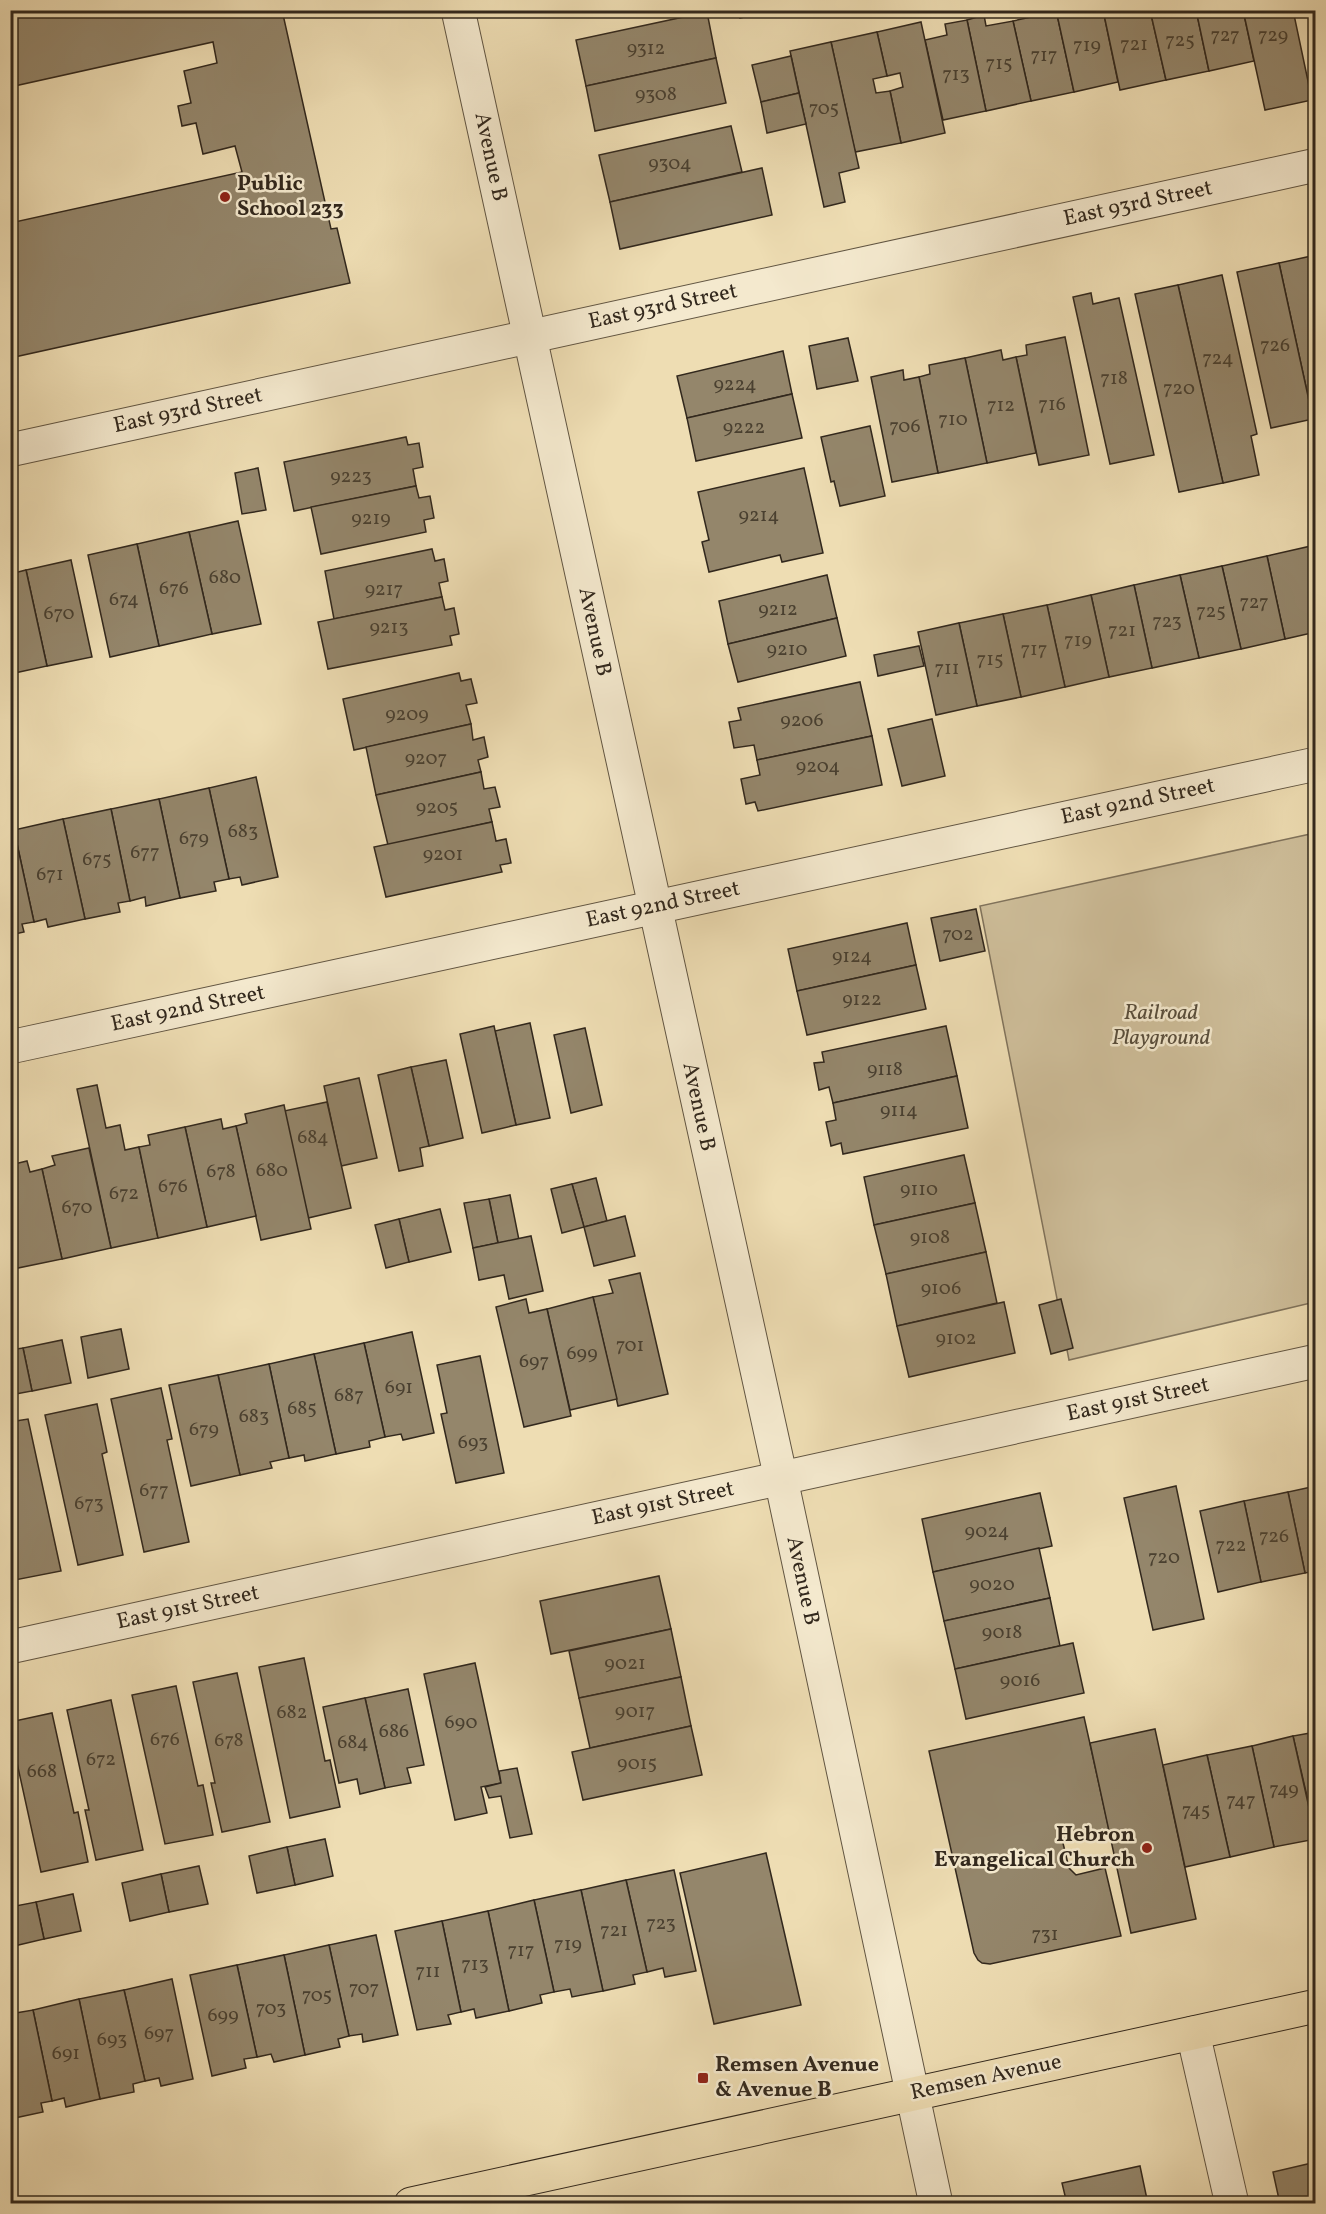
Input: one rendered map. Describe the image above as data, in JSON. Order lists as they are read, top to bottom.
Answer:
{
  "streets": {
    "main road": ["Remsen Avenue"],
    "street": [
      "Avenue B",
      "East 93rd Street",
      "East 92nd Street",
      "East 91st Street"
    ]
  },
  "crossings": [
    ["Avenue B", "East 93rd Street"],
    ["Avenue B", "East 92nd Street"],
    ["Avenue B", "East 91st Street"],
    ["Avenue B", "Remsen Avenue"]
  ],
  "parks": ["Railroad Playground"],
  "places": {
    "other": ["Public School 233", "Hebron Evangelical Church"],
    "transit": ["Remsen Avenue & Avenue B"]
  },
  "house_numbers": [
    "727",
    "729",
    "725",
    "721",
    "719",
    "9312",
    "717",
    "715",
    "713",
    "9308",
    "705",
    "9304",
    "726",
    "724",
    "718",
    "9224",
    "720",
    "716",
    "712",
    "710",
    "706",
    "9222",
    "9223",
    "9214",
    "9219",
    "680",
    "676",
    "9217",
    "674",
    "727",
    "9212",
    "725",
    "670",
    "723",
    "9213",
    "721",
    "719",
    "9210",
    "717",
    "715",
    "711",
    "9209",
    "9206",
    "9207",
    "9204",
    "9205",
    "683",
    "679",
    "677",
    "9201",
    "675",
    "671",
    "702",
    "9124",
    "9122",
    "9118",
    "9114",
    "684",
    "680",
    "678",
    "676",
    "9110",
    "672",
    "670",
    "9108",
    "9106",
    "9102",
    "701",
    "699",
    "697",
    "691",
    "687",
    "685",
    "683",
    "679",
    "693",
    "677",
    "673",
    "9024",
    "726",
    "722",
    "720",
    "9020",
    "9018",
    "9021",
    "9016",
    "9017",
    "682",
    "690",
    "686",
    "676",
    "678",
    "684",
    "672",
    "9015",
    "668",
    "749",
    "747",
    "745",
    "723",
    "721",
    "731",
    "719",
    "717",
    "713",
    "711",
    "707",
    "705",
    "703",
    "699",
    "697",
    "693",
    "691"
  ]
}
